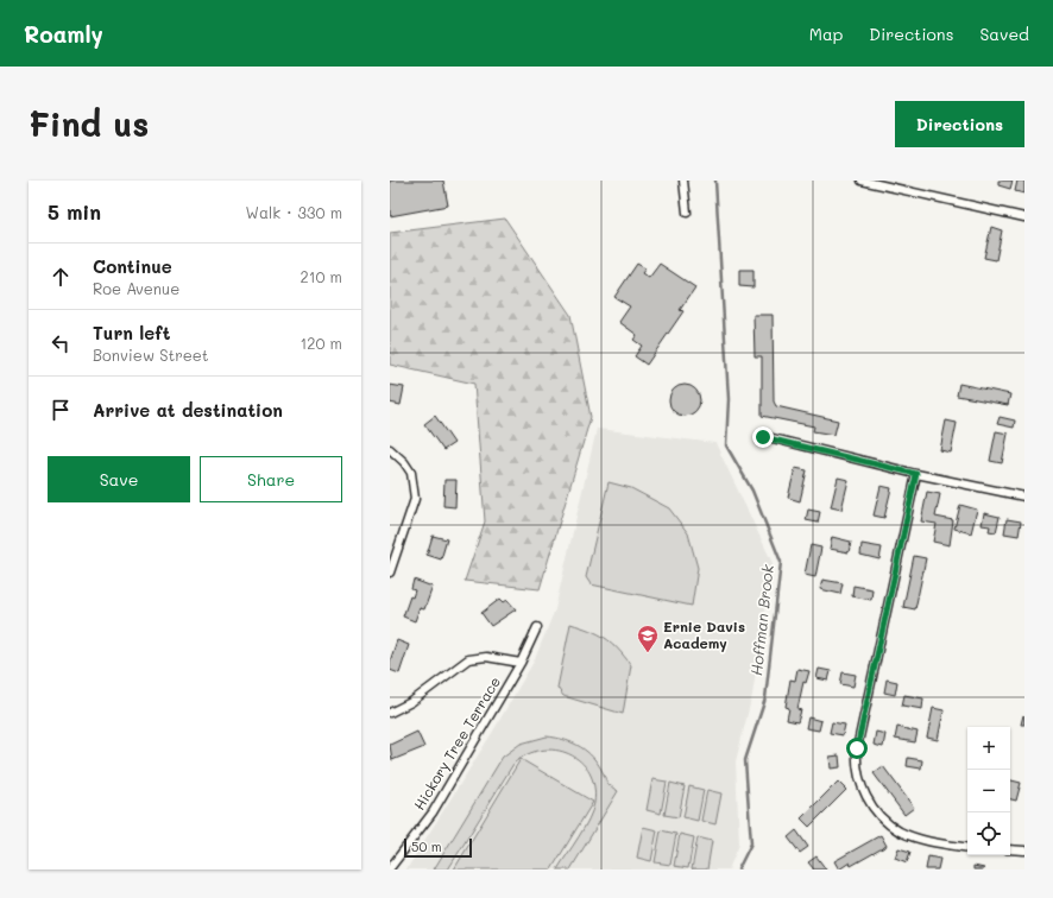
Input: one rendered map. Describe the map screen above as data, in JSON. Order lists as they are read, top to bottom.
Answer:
{
  "streets": {
    "street": ["Hickory Tree Terrace"]
  },
  "water": ["Hoffman Brook"],
  "places": {
    "school or university": ["Ernie Davis Academy"]
  },
  "scale_bar": "50 m",
  "page": {
    "header": "Roamly",
    "nav": ["Map", "Directions", "Saved"],
    "buttons": [
      "Directions",
      ["Save", "Share"]
    ],
    "title": "Find us",
    "heading": ["5 min", "Walk · 330 m"],
    "list": [
      ["Continue", "Roe Avenue", "210 m"],
      ["Turn left", "Bonview Street", "120 m"],
      "Arrive at destination"
    ],
    "map_buttons": ["+", "−"],
    "scale": "50 m"
  }
}
